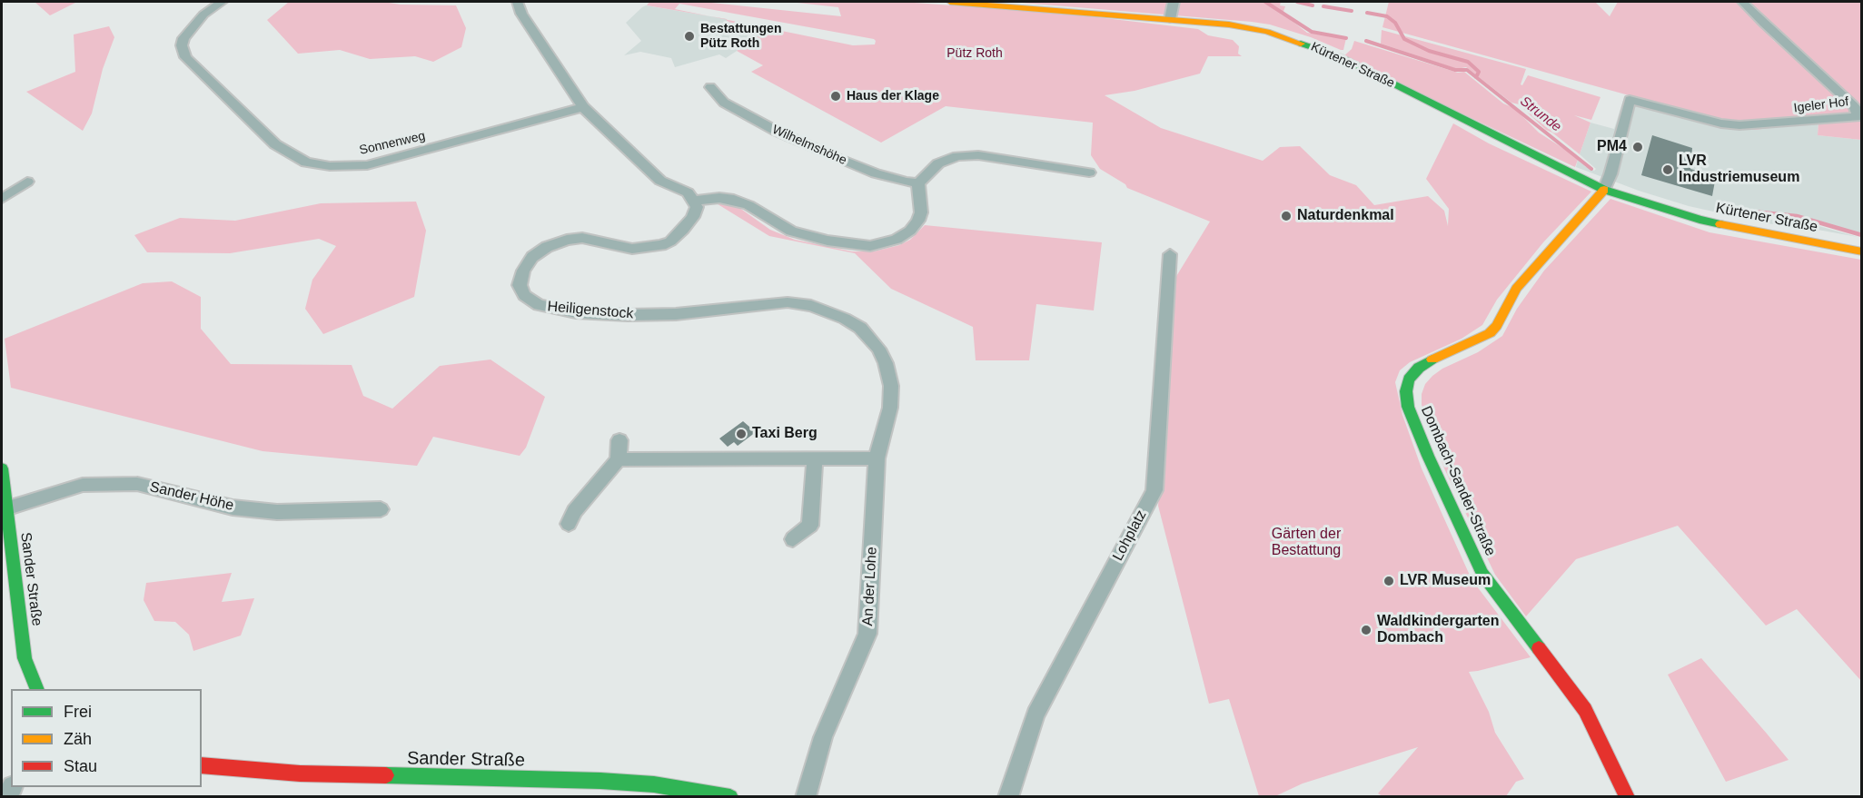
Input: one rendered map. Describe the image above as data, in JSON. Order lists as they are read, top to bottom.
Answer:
{
  "streets": {
    "main road": ["Kürtener Straße", "Dombach-Sander-Straße", "Sander Straße"],
    "street": [
      "Igeler Hof",
      "Sonnenweg",
      "Wilhelmshöhe",
      "Heiligenstock",
      "Sander Höhe",
      "Lohplatz",
      "An der Lohe"
    ]
  },
  "crossings": [
    ["Kürtener Straße", "Igeler Hof"],
    ["Kürtener Straße", "Dombach-Sander-Straße"],
    ["Igeler Hof", "Dombach-Sander-Straße"],
    ["Heiligenstock", "An der Lohe"],
    ["Sander Höhe", "Sander Straße"]
  ],
  "water": ["Strunde"],
  "parks": ["Pütz Roth", "Gärten der Bestattung"],
  "places": [
    "Bestattungen Pütz Roth",
    "Haus der Klage",
    "PM4",
    "LVR Industriemuseum",
    "Naturdenkmal",
    "Taxi Berg",
    "LVR Museum",
    "Waldkindergarten Dombach"
  ],
  "legend": ["Frei", "Zäh", "Stau"]
}
